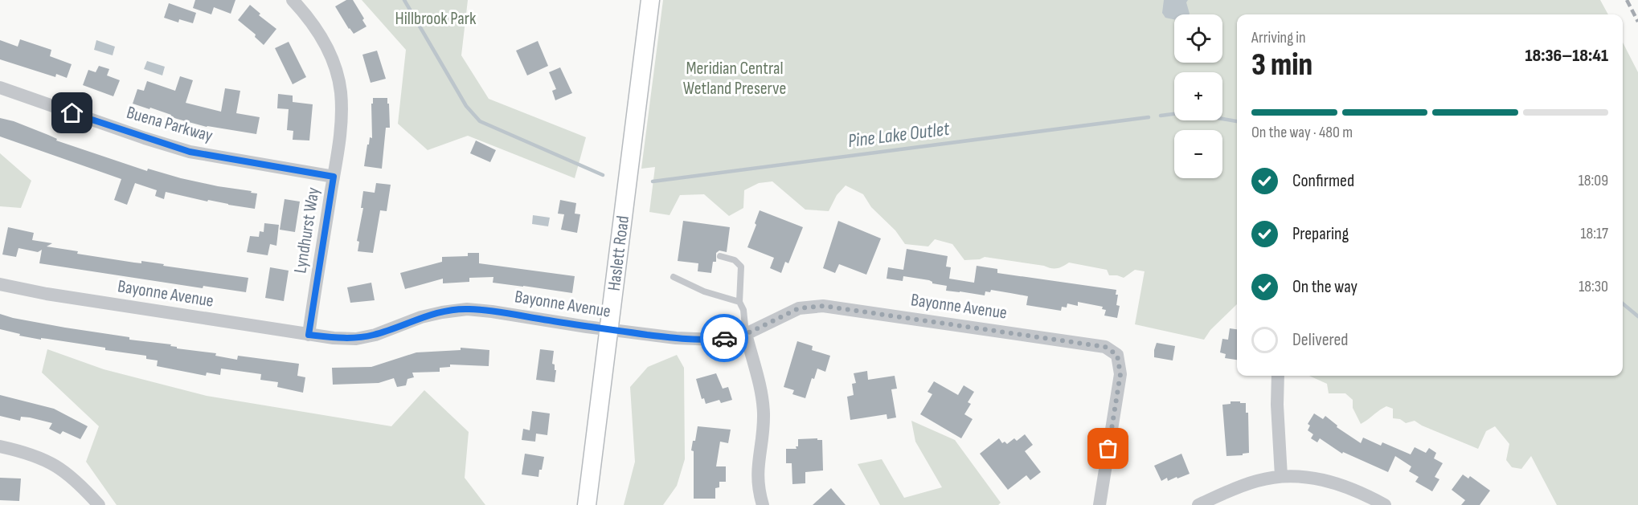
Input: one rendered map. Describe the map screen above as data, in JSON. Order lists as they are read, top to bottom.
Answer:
{
  "streets": {
    "main road": ["Haslett Road"],
    "street": ["Buena Parkway", "Lyndhurst Way", "Bayonne Avenue"]
  },
  "crossings": [
    ["Buena Parkway", "Lyndhurst Way"],
    ["Lyndhurst Way", "Bayonne Avenue"],
    ["Haslett Road", "Bayonne Avenue"]
  ],
  "water": ["Pine Lake Outlet"],
  "parks": ["Hillbrook Park", "Meridian Central Wetland Preserve"],
  "page": {
    "map_buttons": ["+", "−"],
    "heading": ["3 min", "Arriving in", "18:36–18:41"],
    "bar": "On the way · 480 m",
    "list": [
      ["Confirmed", "18:09"],
      ["Preparing", "18:17"],
      ["On the way", "18:30"],
      "Delivered"
    ]
  }
}
